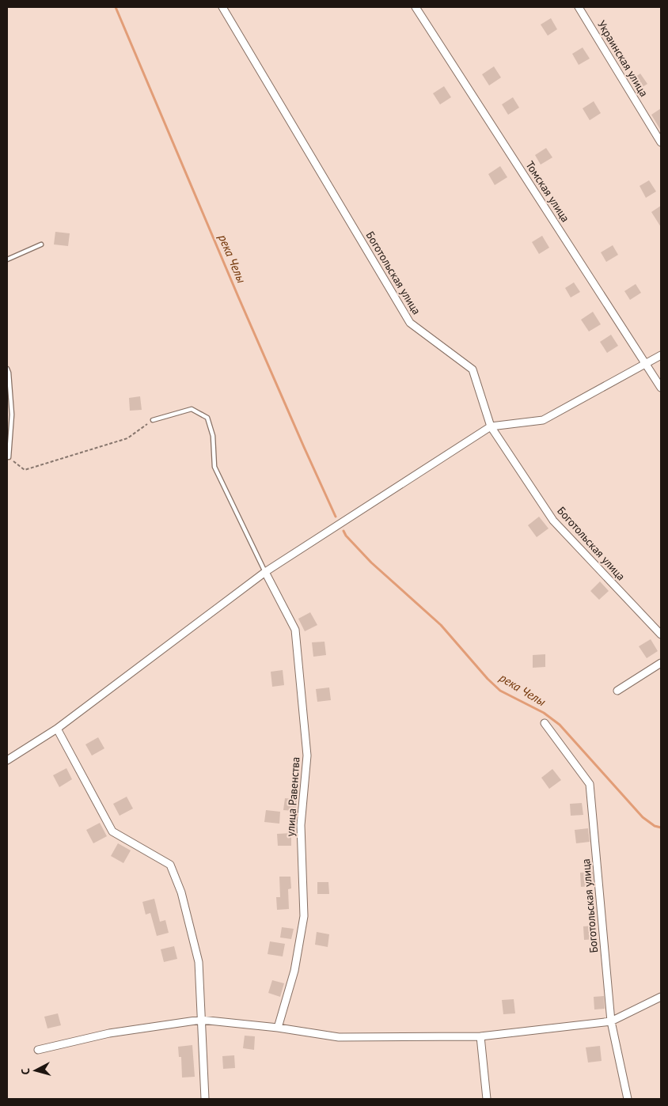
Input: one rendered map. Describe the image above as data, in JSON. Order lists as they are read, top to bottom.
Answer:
{
  "streets": {
    "street": [
      "Украинская улица",
      "Томская улица",
      "Боготольская улица",
      "улица Равенства"
    ]
  },
  "water": ["река Челы"],
  "north": "left"
}
